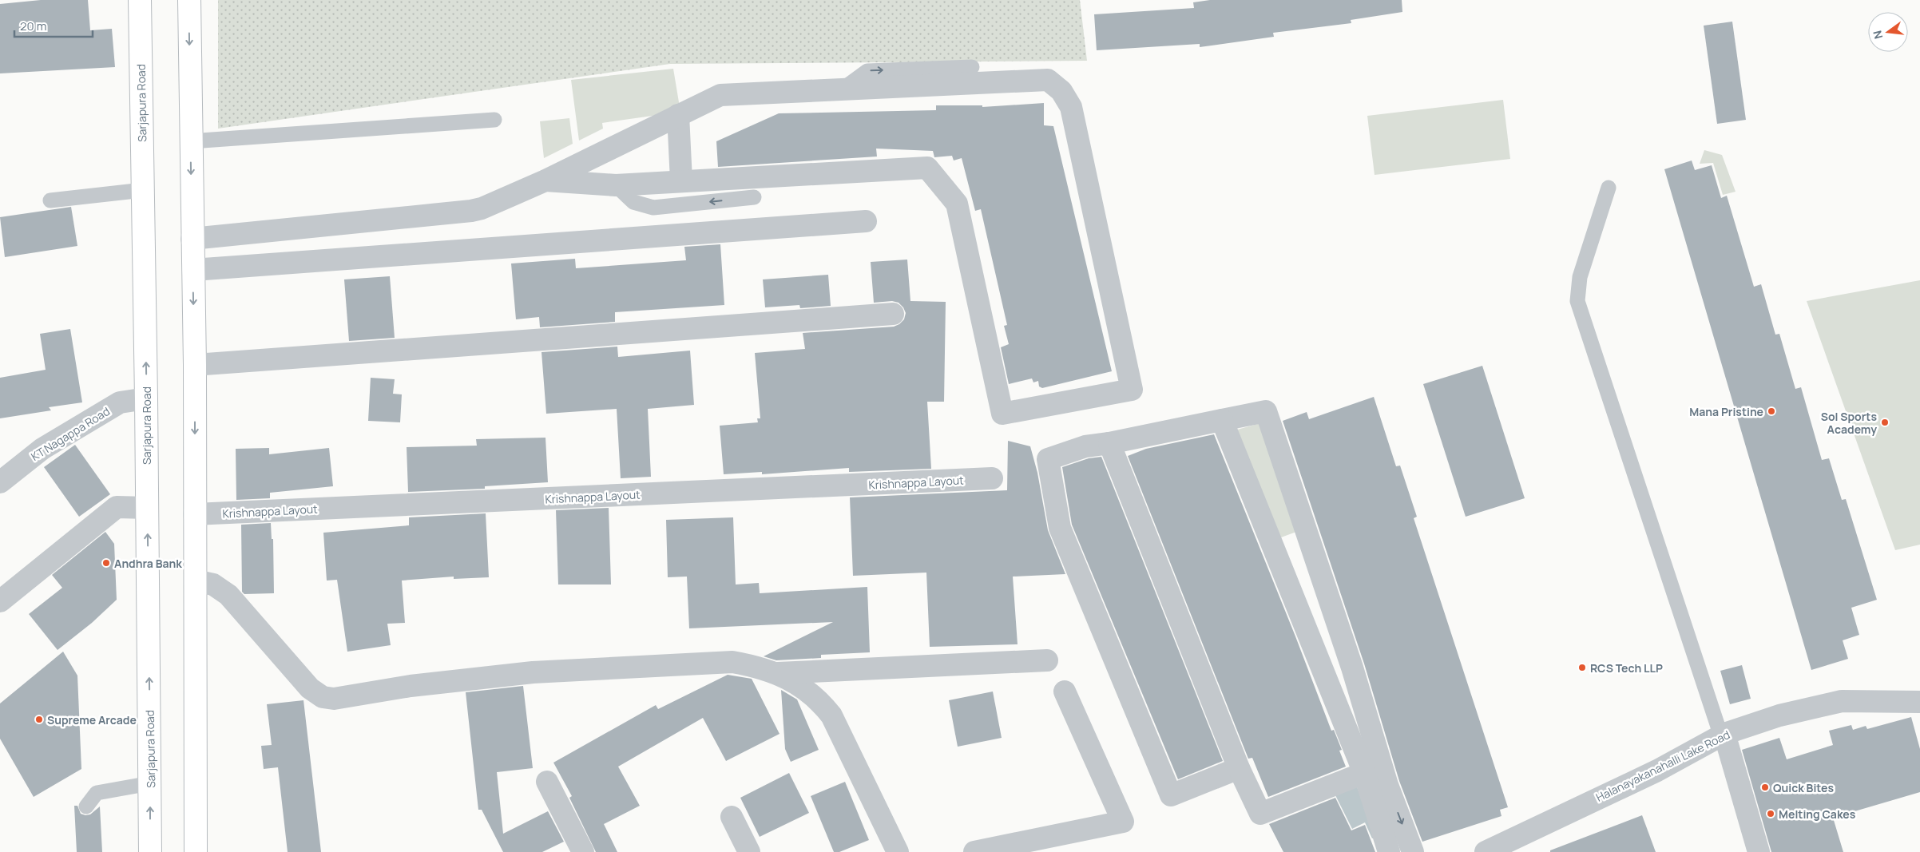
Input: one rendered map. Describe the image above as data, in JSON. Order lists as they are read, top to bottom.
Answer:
{
  "streets": {
    "main road": ["Sarjapura Road"],
    "street": ["KT Nagappa Road", "Krishnappa Layout", "Halanayakanahalli Lake Road"]
  },
  "crossings": [
    ["Sarjapura Road", "KT Nagappa Road"]
  ],
  "places": [
    "Mana Pristine",
    "Sol Sports Academy",
    "Andhra Bank",
    "RCS Tech LLP",
    "Supreme Arcade",
    "Quick Bites",
    "Melting Cakes"
  ],
  "scale_bar": "20 m",
  "north": "left"
}
